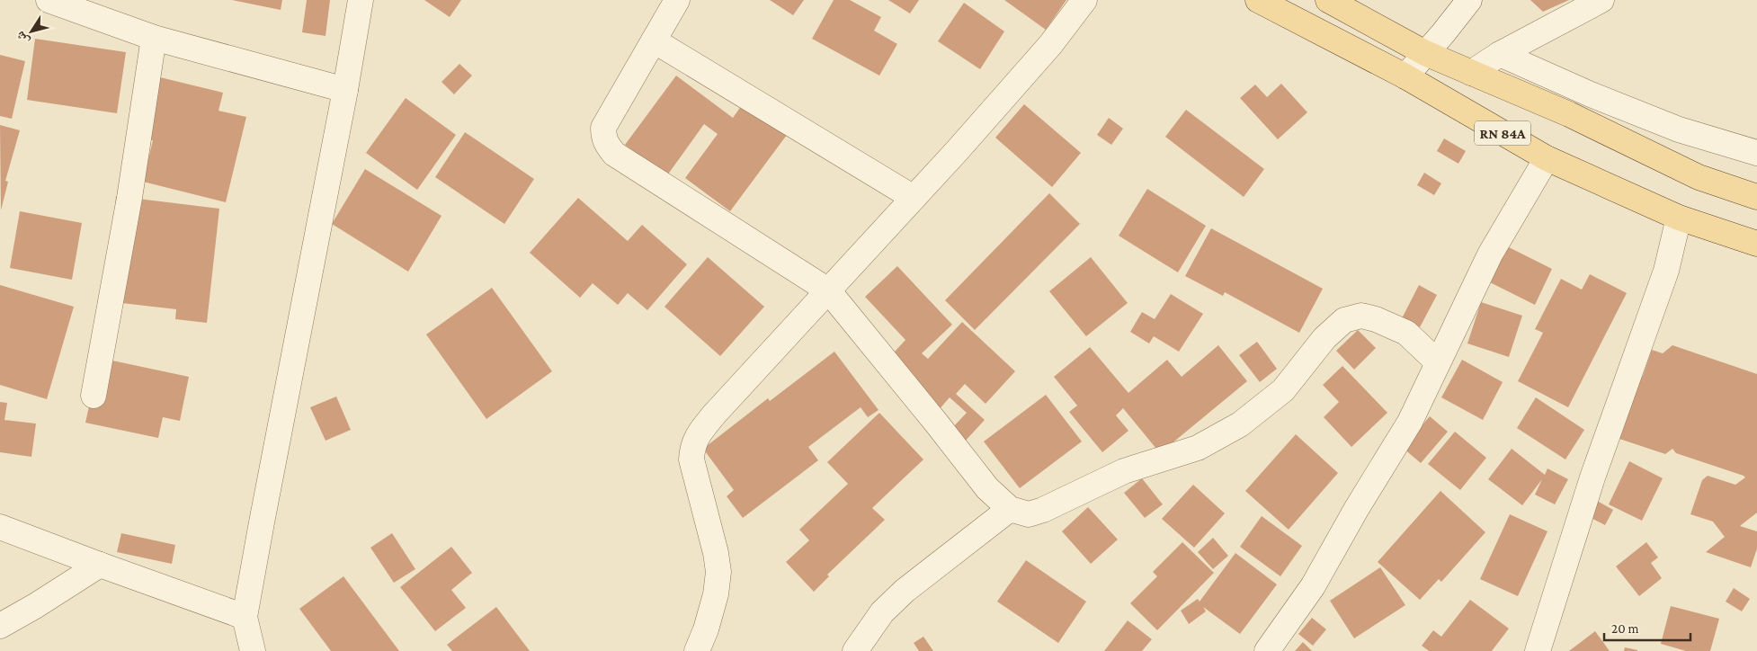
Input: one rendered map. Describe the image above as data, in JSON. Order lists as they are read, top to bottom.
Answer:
{
  "streets": {
    "main road": ["RN 84A"]
  },
  "scale_bar": "20 m",
  "north": "bottom left"
}
